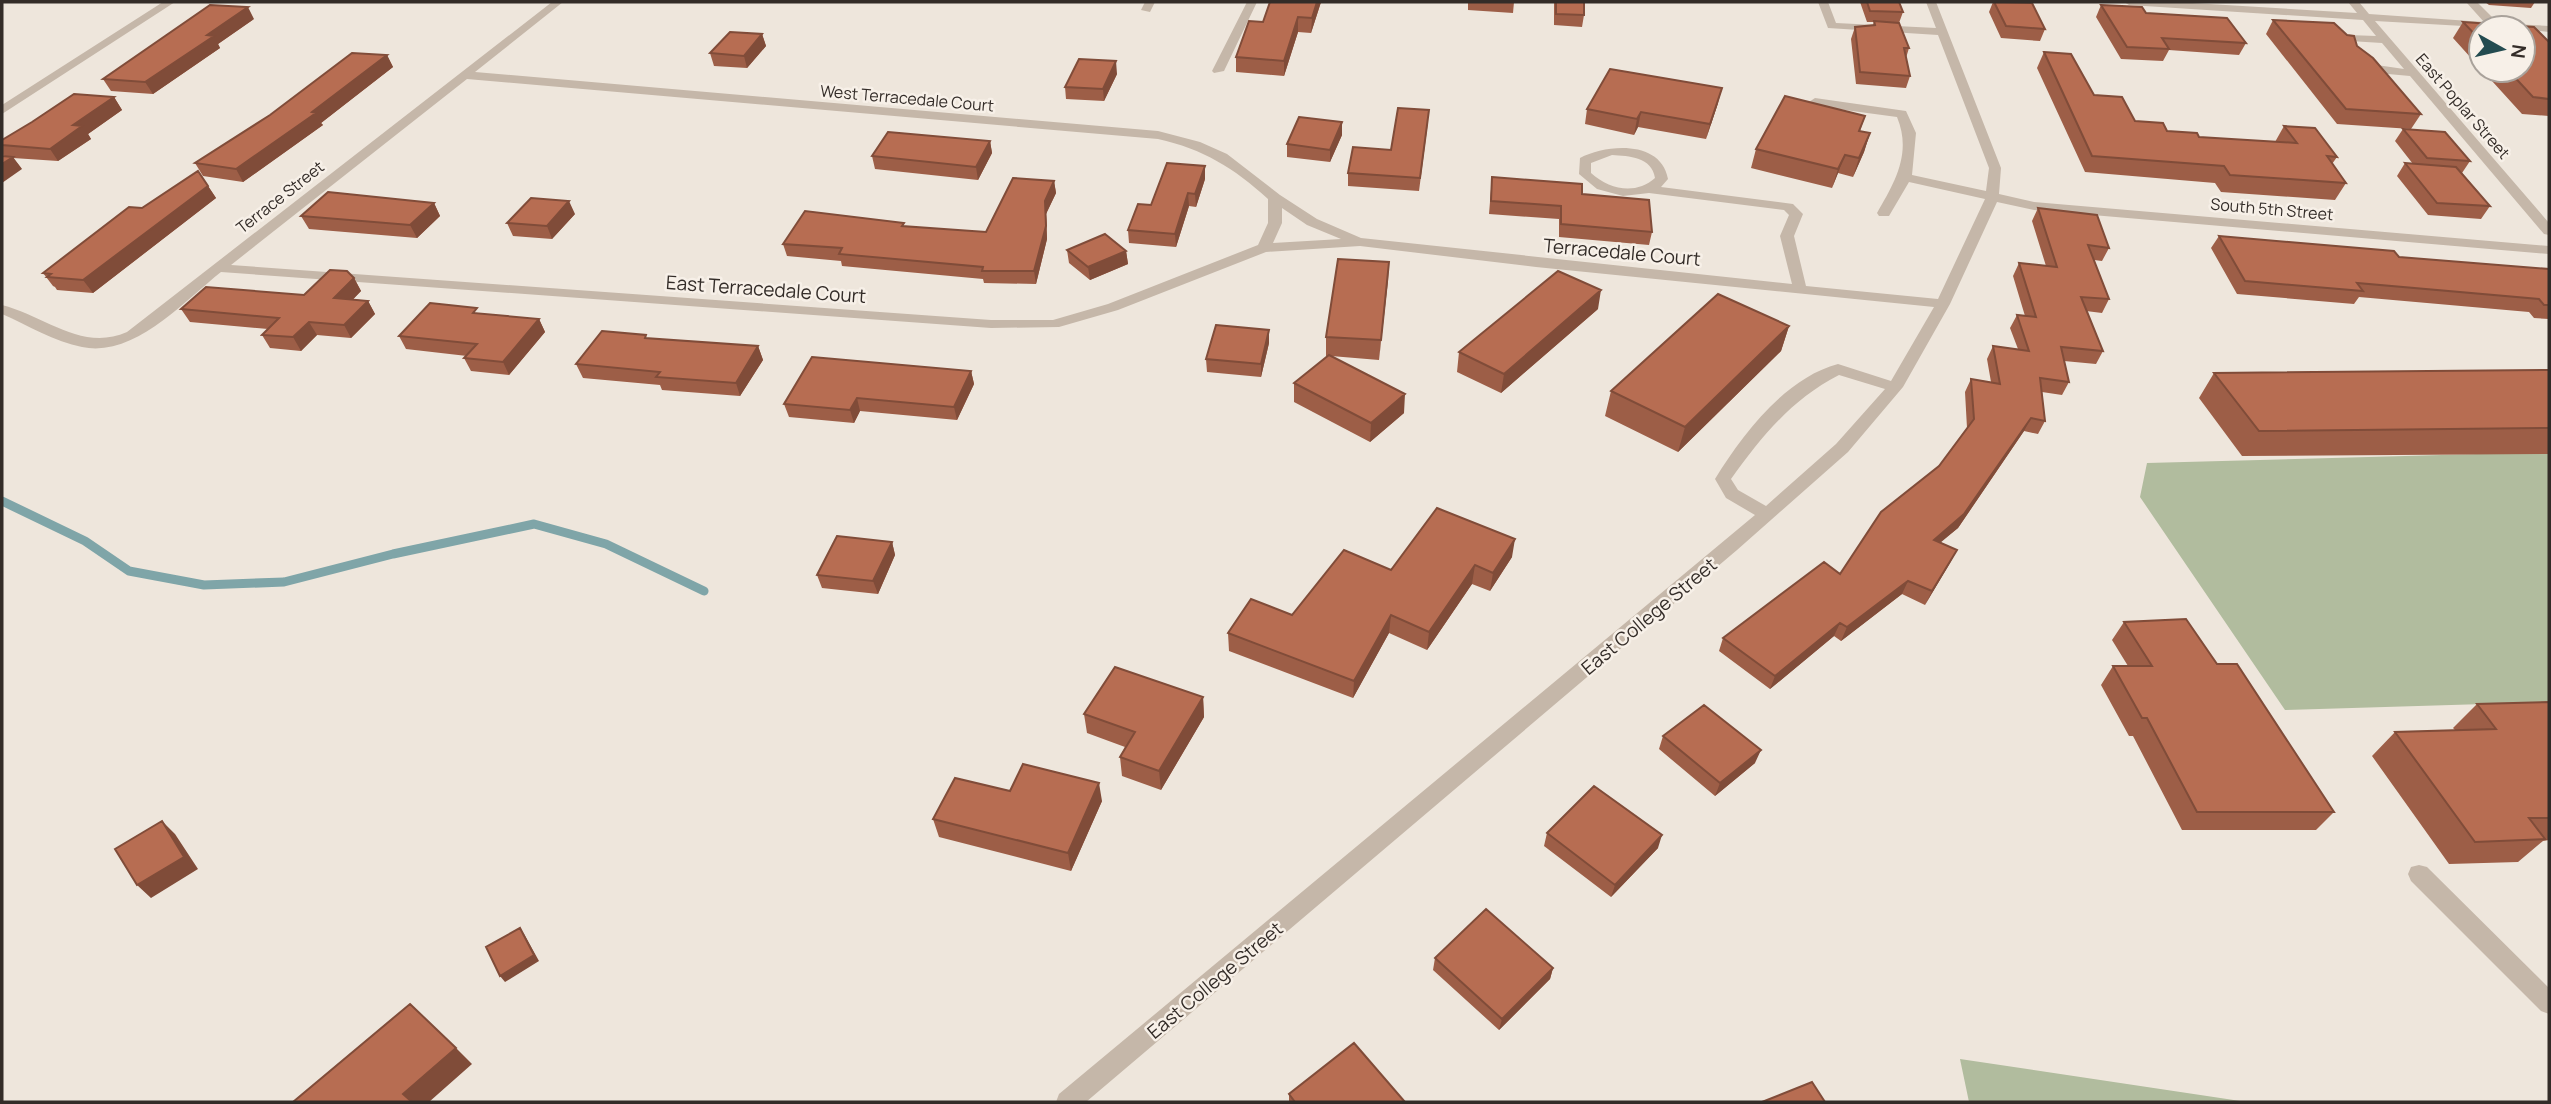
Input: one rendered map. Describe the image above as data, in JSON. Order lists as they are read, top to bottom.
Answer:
{
  "streets": {
    "street": [
      "West Terracedale Court",
      "East Poplar Street",
      "Terrace Street",
      "South 5th Street",
      "Terracedale Court",
      "East Terracedale Court",
      "East College Street"
    ]
  },
  "crossings": [
    ["West Terracedale Court", "Terrace Street"],
    ["West Terracedale Court", "Terracedale Court"],
    ["Terrace Street", "East Terracedale Court"],
    ["South 5th Street", "East College Street"],
    ["Terracedale Court", "East Terracedale Court"],
    ["Terracedale Court", "East College Street"]
  ],
  "north": "right"
}
